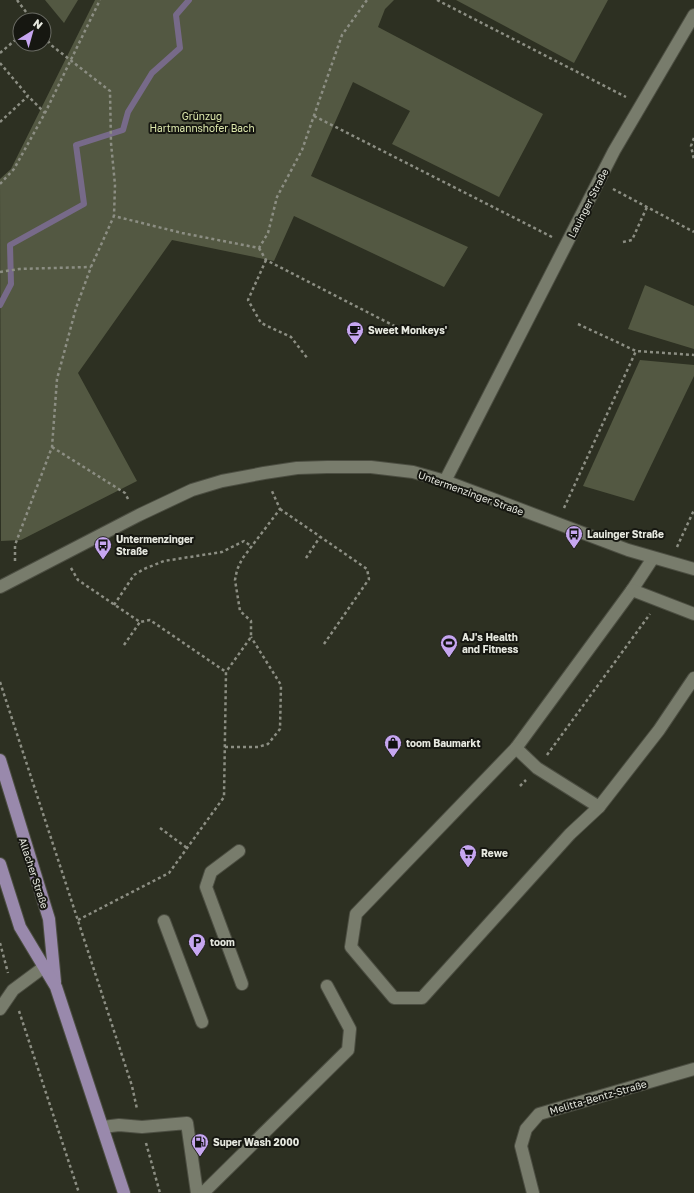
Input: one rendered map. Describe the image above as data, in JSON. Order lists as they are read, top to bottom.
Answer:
{
  "streets": {
    "main road": ["Allacher Straße"],
    "street": ["Lauinger Straße", "Untermenzinger Straße", "Melitta-Bentz-Straße"]
  },
  "crossings": [
    ["Lauinger Straße", "Untermenzinger Straße"]
  ],
  "parks": ["Grünzug Hartmannshofer Bach"],
  "places": {
    "cafe": ["Sweet Monkeys'"],
    "bus stop": ["Lauinger Straße", "Untermenzinger Straße"],
    "sports": ["AJ's Health and Fitness"],
    "shop": ["toom Baumarkt"],
    "supermarket": ["Rewe"],
    "parking": ["toom"],
    "fuel station": ["Super Wash 2000"]
  },
  "north": "top right"
}
